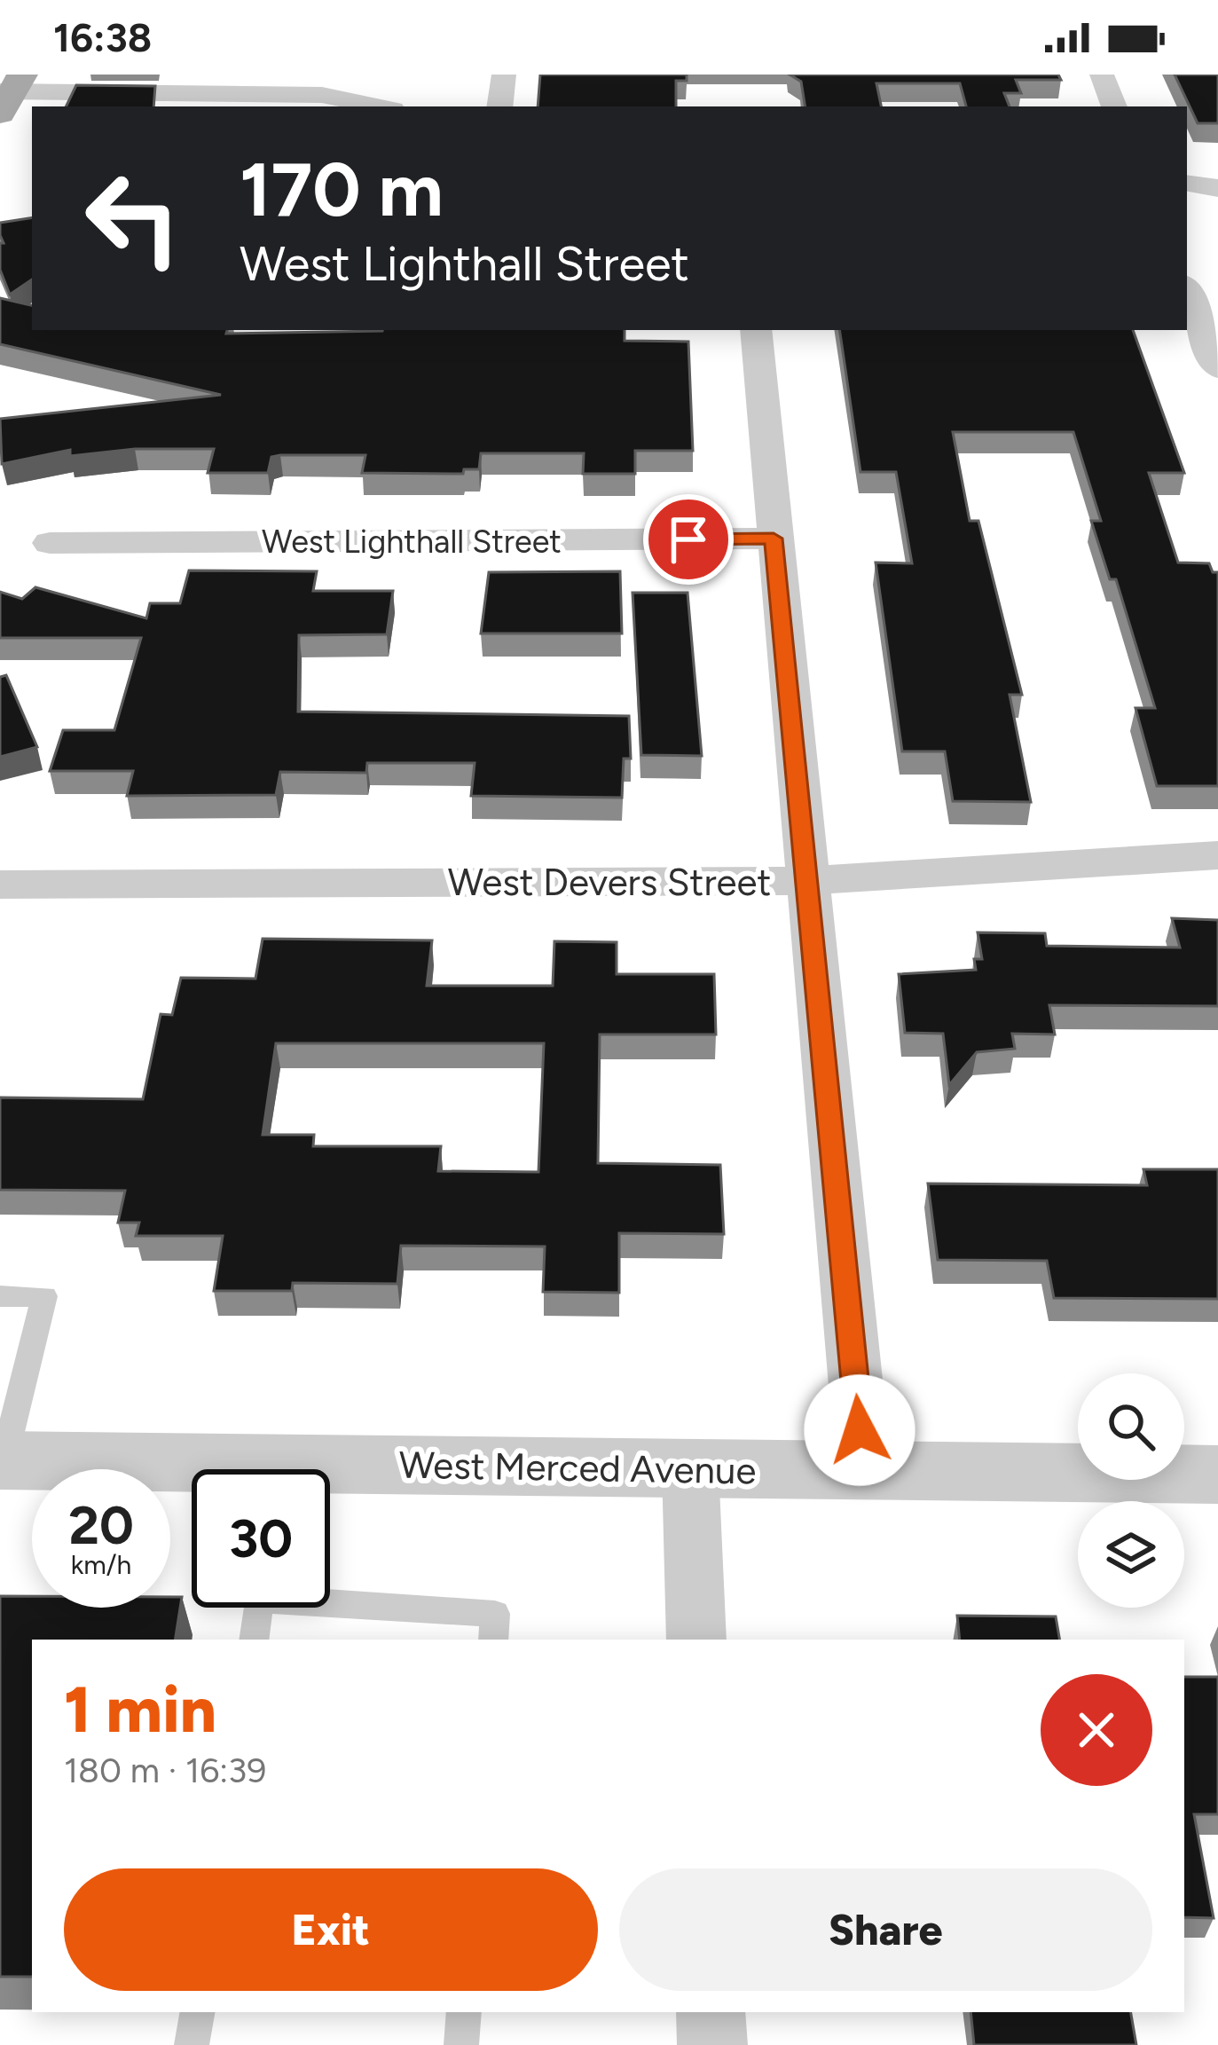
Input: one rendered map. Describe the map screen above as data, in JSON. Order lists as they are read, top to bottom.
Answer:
{
  "streets": {
    "street": ["West Lighthall Street", "West Devers Street", "West Merced Avenue"]
  },
  "page": {
    "status": "16:38",
    "turn": ["170 m", "West Lighthall Street"],
    "speed": "20 km/h",
    "limit": "30",
    "heading": ["1 min", "180 m · 16:39"],
    "buttons": ["Exit", "Share"]
  }
}
